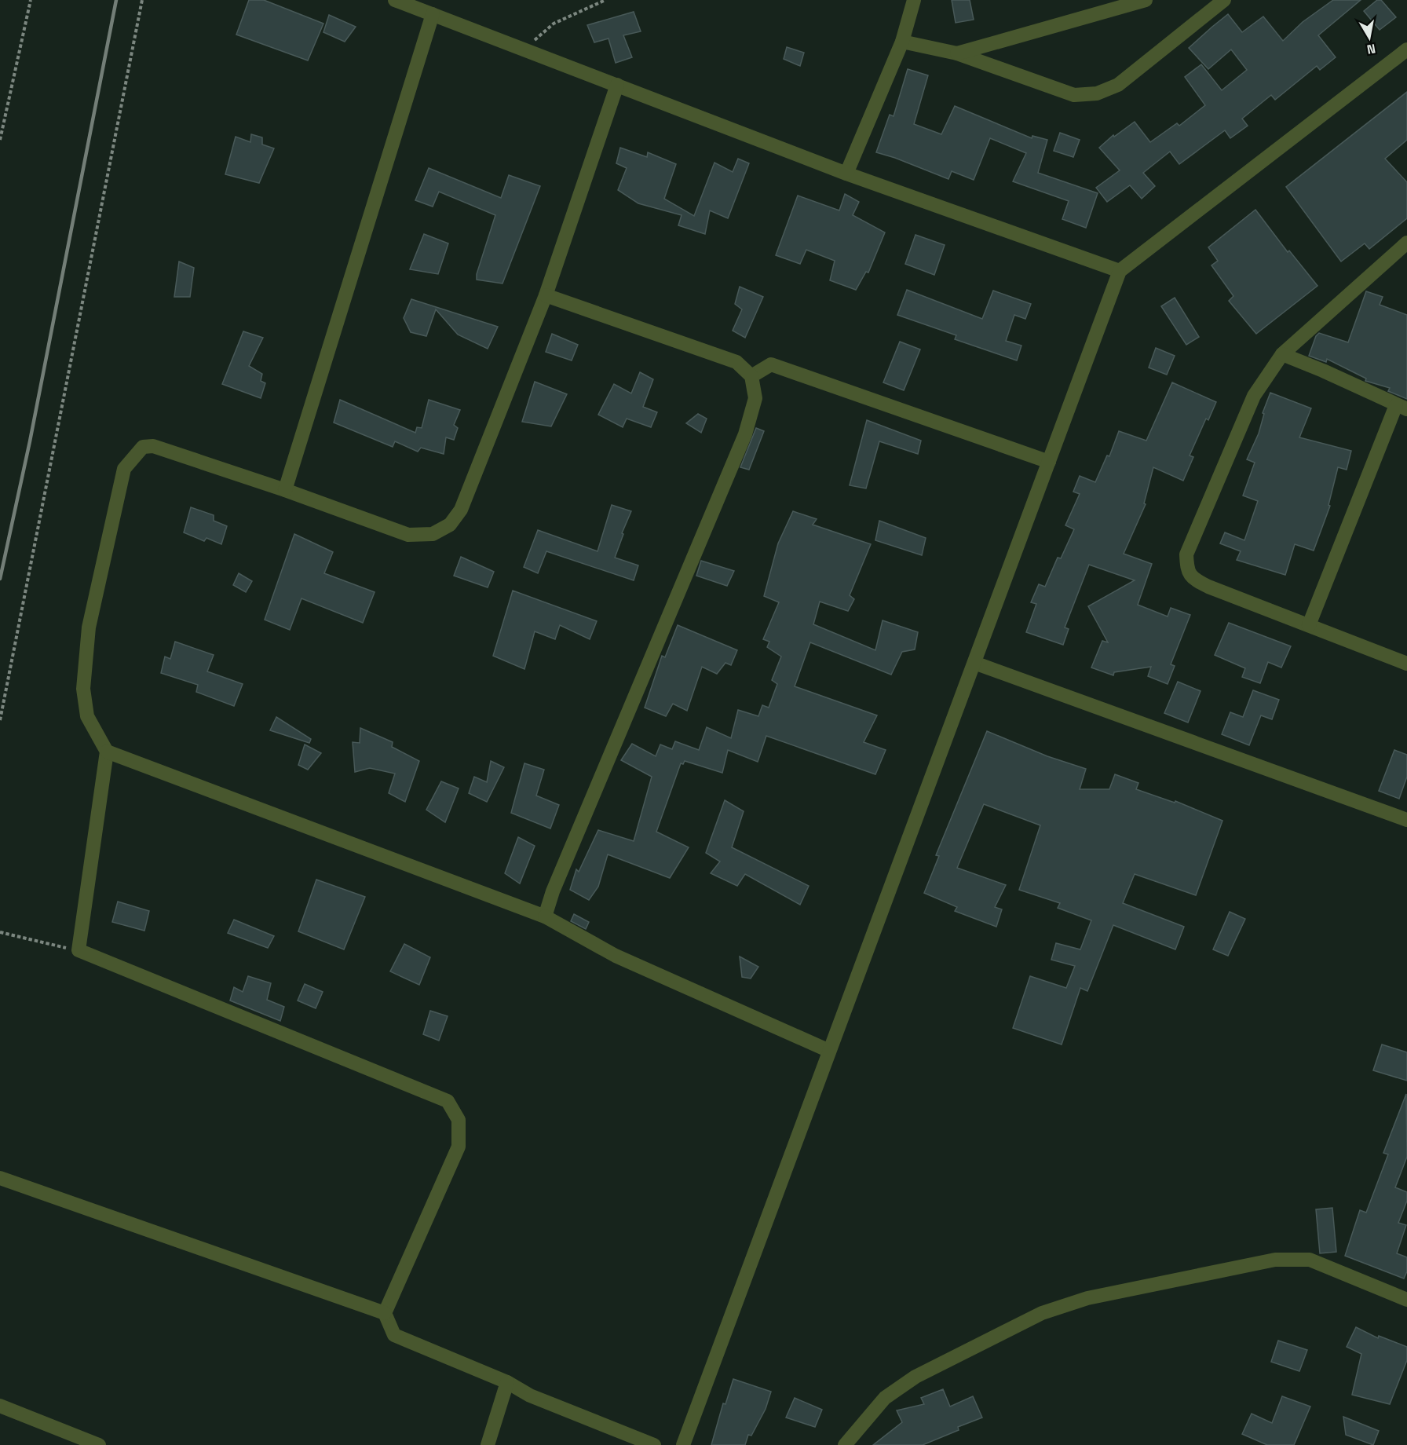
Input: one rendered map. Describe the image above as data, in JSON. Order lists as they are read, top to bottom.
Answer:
{
  "north": "bottom"
}
